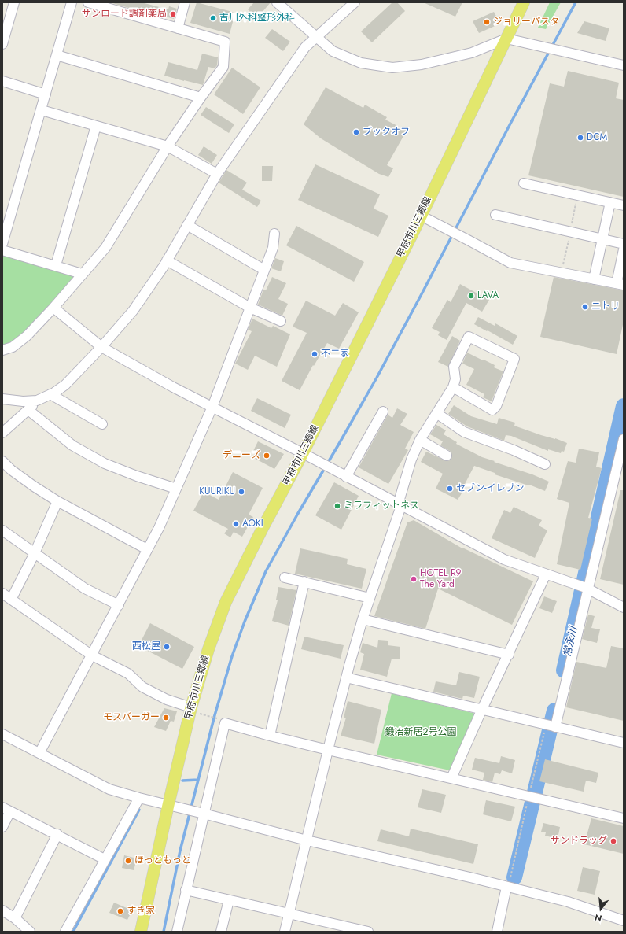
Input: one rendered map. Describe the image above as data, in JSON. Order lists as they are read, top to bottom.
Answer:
{
  "streets": {
    "main road": ["甲府市川三郷線"]
  },
  "water": ["常永川"],
  "parks": ["鍛冶新居２号公園"],
  "places": [
    "サンロード調剤薬局",
    "吉川外科整形外科",
    "ジョリーパスタ",
    "ブックオフ",
    "DCM",
    "LAVA",
    "ニトリ",
    "不二家",
    "デニーズ",
    "セブン-イレブン",
    "KUURIKU",
    "ミラフィットネス",
    "AOKI",
    "HOTEL R9 The Yard",
    "西松屋",
    "モスバーガー",
    "サンドラッグ",
    "ほっともっと",
    "すき家"
  ],
  "north": "bottom"
}
